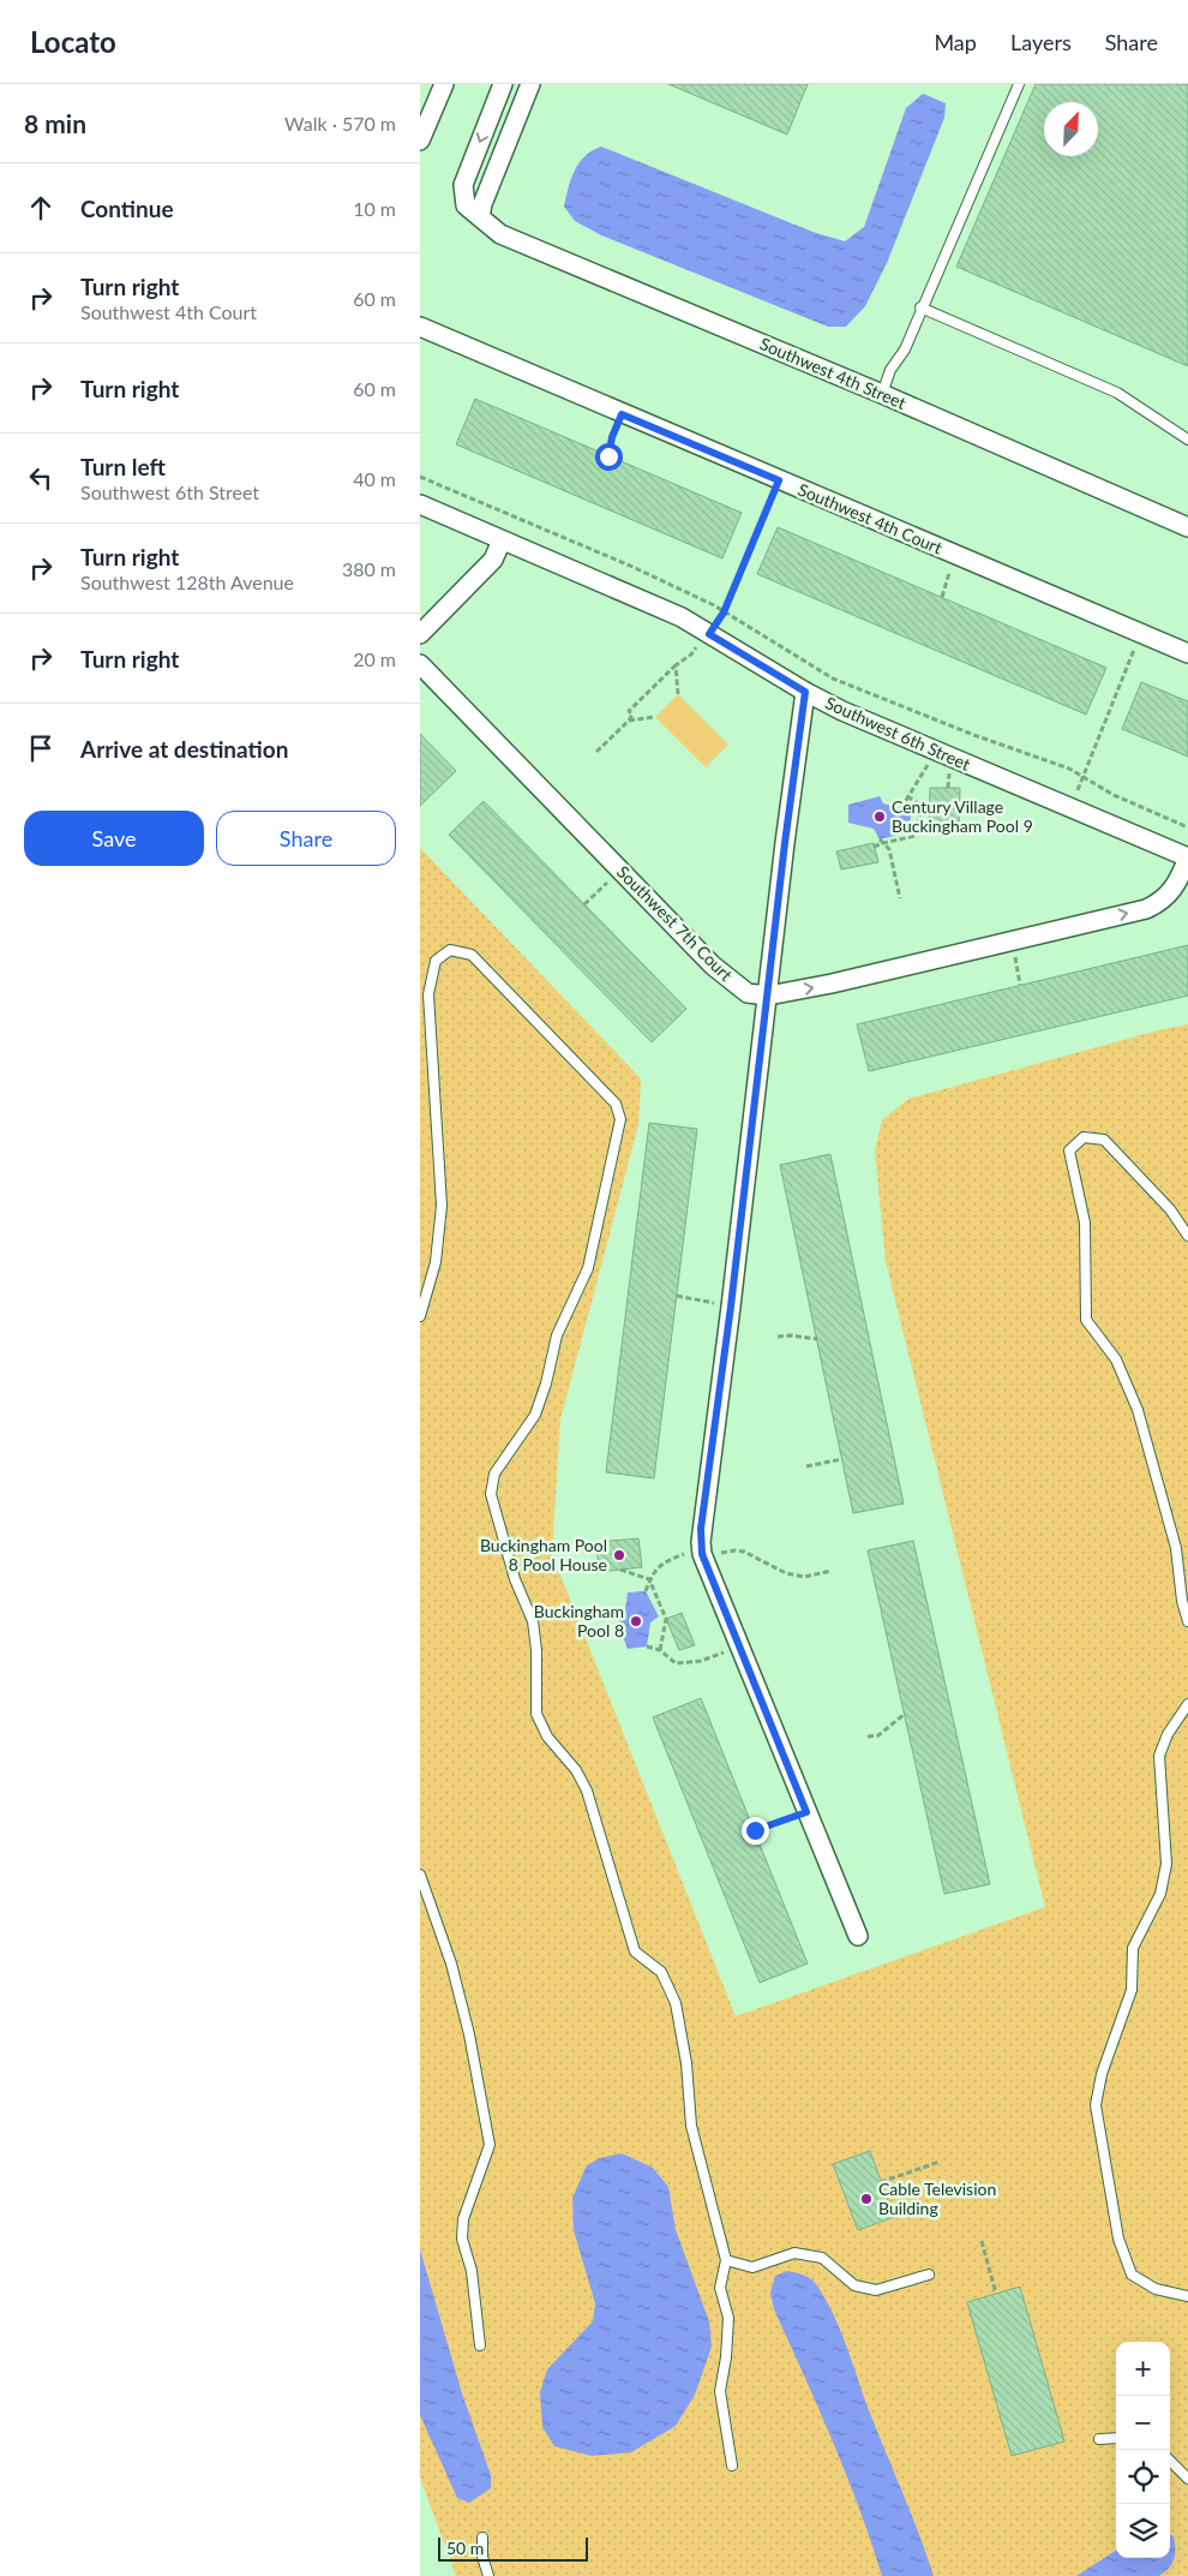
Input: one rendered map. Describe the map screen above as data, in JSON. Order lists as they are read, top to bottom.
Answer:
{
  "streets": {
    "street": [
      "Southwest 4th Street",
      "Southwest 4th Court",
      "Southwest 6th Street",
      "Southwest 7th Court"
    ]
  },
  "crossings": [
    ["Southwest 6th Street", "Southwest 7th Court"]
  ],
  "one_way": ["Southwest 7th Court"],
  "places": [
    "Century Village Buckingham Pool 9",
    "Buckingham Pool 8 Pool House",
    "Buckingham Pool 8",
    "Cable Television Building"
  ],
  "scale_bar": "50 m",
  "north": "top right",
  "page": {
    "header": "Locato",
    "nav": ["Map", "Layers", "Share"],
    "heading": ["8 min", "Walk · 570 m"],
    "list": [
      ["Continue", "10 m"],
      ["Turn right", "Southwest 4th Court", "60 m"],
      ["Turn right", "60 m"],
      ["Turn left", "Southwest 6th Street", "40 m"],
      ["Turn right", "Southwest 128th Avenue", "380 m"],
      ["Turn right", "20 m"],
      "Arrive at destination"
    ],
    "buttons": ["Save", "Share"],
    "map_buttons": ["+", "−"],
    "scale": "50 m"
  }
}
